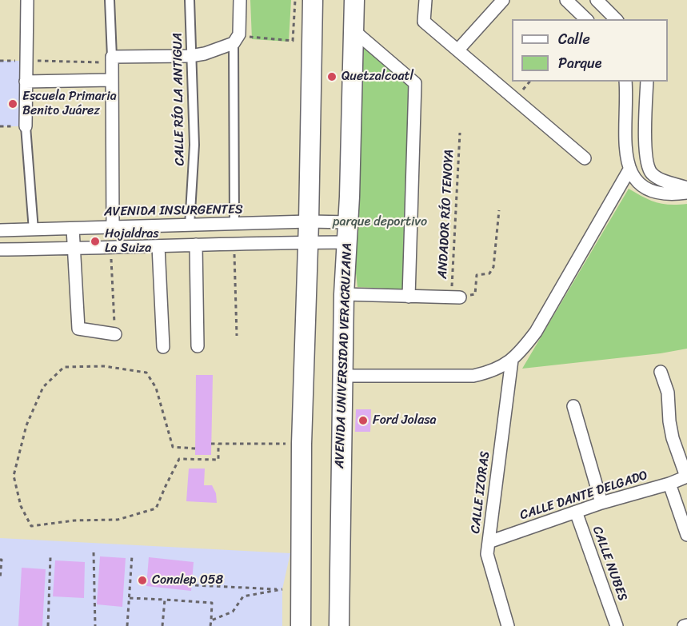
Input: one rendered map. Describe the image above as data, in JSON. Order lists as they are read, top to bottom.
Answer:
{
  "streets": {
    "main road": ["AVENIDA UNIVERSIDAD VERACRUZANA"],
    "street": [
      "CALLE RÍO LA ANTIGUA",
      "AVENIDA INSURGENTES",
      "CALLE IZORAS",
      "CALLE DANTE DELGADO",
      "CALLE NUBES"
    ],
    "path": ["ANDADOR RÍO TENOYA"]
  },
  "crossings": [
    ["CALLE RÍO LA ANTIGUA", "AVENIDA INSURGENTES"],
    ["AVENIDA INSURGENTES", "AVENIDA UNIVERSIDAD VERACRUZANA"],
    ["CALLE IZORAS", "CALLE DANTE DELGADO"],
    ["CALLE DANTE DELGADO", "CALLE NUBES"]
  ],
  "parks": ["parque deportivo"],
  "places": [
    "Quetzalcoatl",
    "Escuela Primaria Benito Juárez",
    "Hojaldras La Suiza",
    "Ford Jolasa",
    "Conalep 058"
  ],
  "legend": ["Calle", "Parque"]
}
